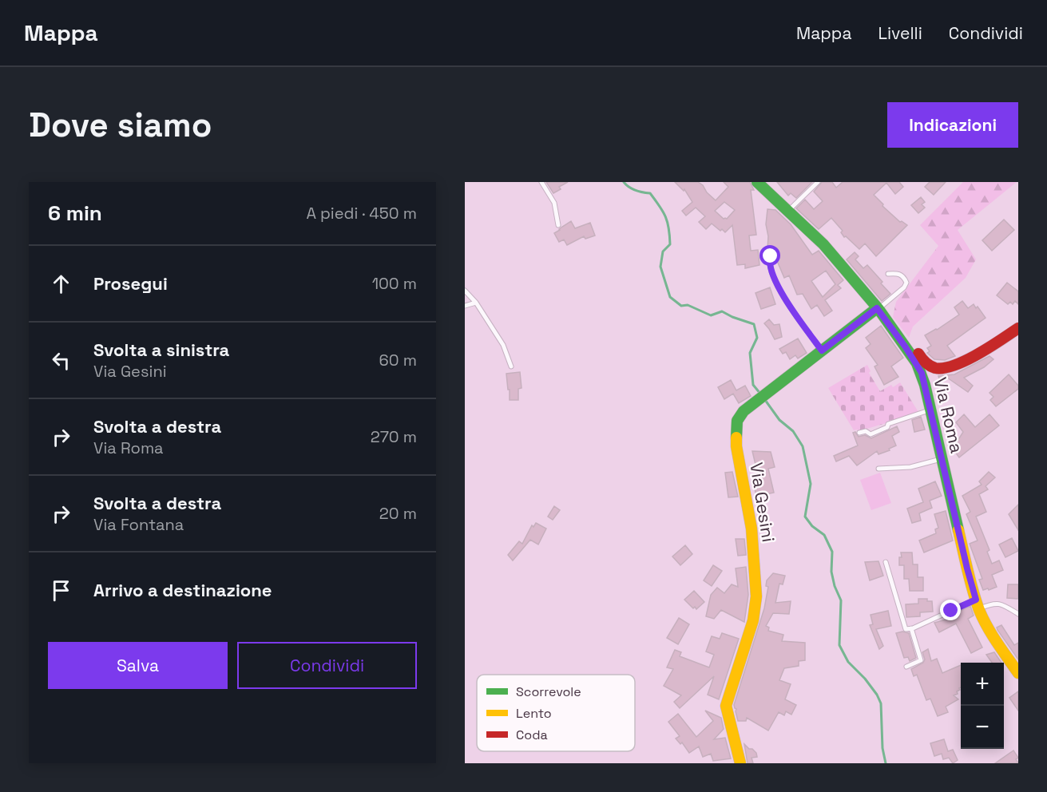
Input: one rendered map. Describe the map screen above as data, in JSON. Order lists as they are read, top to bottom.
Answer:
{
  "streets": {
    "street": ["Via Roma", "Via Gesini"]
  },
  "crossings": [
    ["Via Roma", "Via Gesini"]
  ],
  "legend": ["Scorrevole", "Lento", "Coda"],
  "page": {
    "header": "Mappa",
    "nav": ["Mappa", "Livelli", "Condividi"],
    "buttons": [
      "Indicazioni",
      ["Salva", "Condividi"]
    ],
    "title": "Dove siamo",
    "heading": ["6 min", "A piedi · 450 m"],
    "list": [
      ["Prosegui", "100 m"],
      ["Svolta a sinistra", "Via Gesini", "60 m"],
      ["Svolta a destra", "Via Roma", "270 m"],
      ["Svolta a destra", "Via Fontana", "20 m"],
      "Arrivo a destinazione"
    ],
    "map_buttons": ["+", "−"]
  }
}
